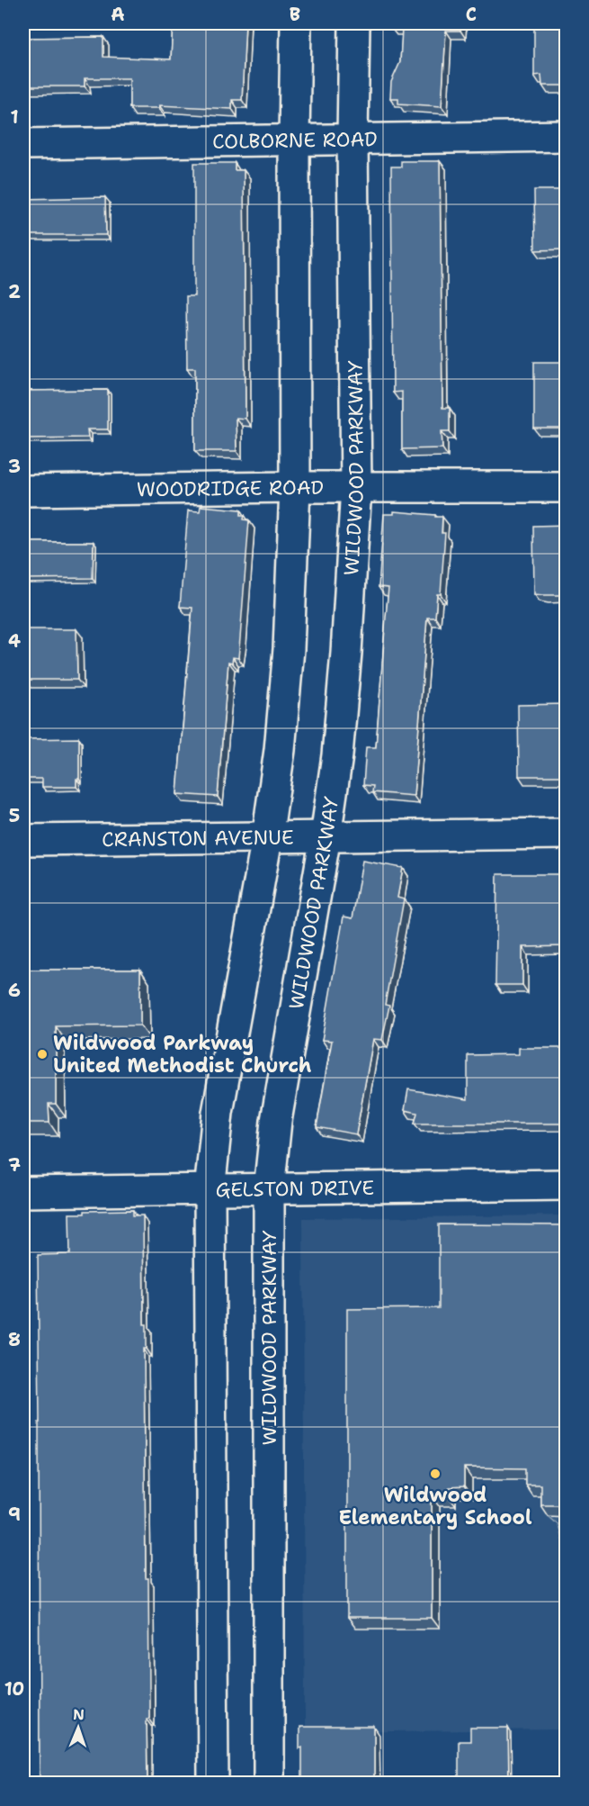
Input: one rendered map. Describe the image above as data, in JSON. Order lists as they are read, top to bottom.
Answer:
{
  "streets": {
    "street": [
      "COLBORNE ROAD",
      "WILDWOOD PARKWAY",
      "WOODRIDGE ROAD",
      "CRANSTON AVENUE",
      "GELSTON DRIVE"
    ]
  },
  "crossings": [
    ["COLBORNE ROAD", "WILDWOOD PARKWAY"],
    ["WILDWOOD PARKWAY", "WOODRIDGE ROAD"],
    ["WILDWOOD PARKWAY", "CRANSTON AVENUE"],
    ["WILDWOOD PARKWAY", "GELSTON DRIVE"]
  ],
  "places": ["Wildwood Parkway United Methodist Church", "Wildwood Elementary School"],
  "north": "top",
  "grid": {
    "columns": ["A", "B", "C"],
    "rows": [
      "1",
      "2",
      "3",
      "4",
      "5",
      "6",
      "7",
      "8",
      "9",
      "10"
    ]
  }
}
